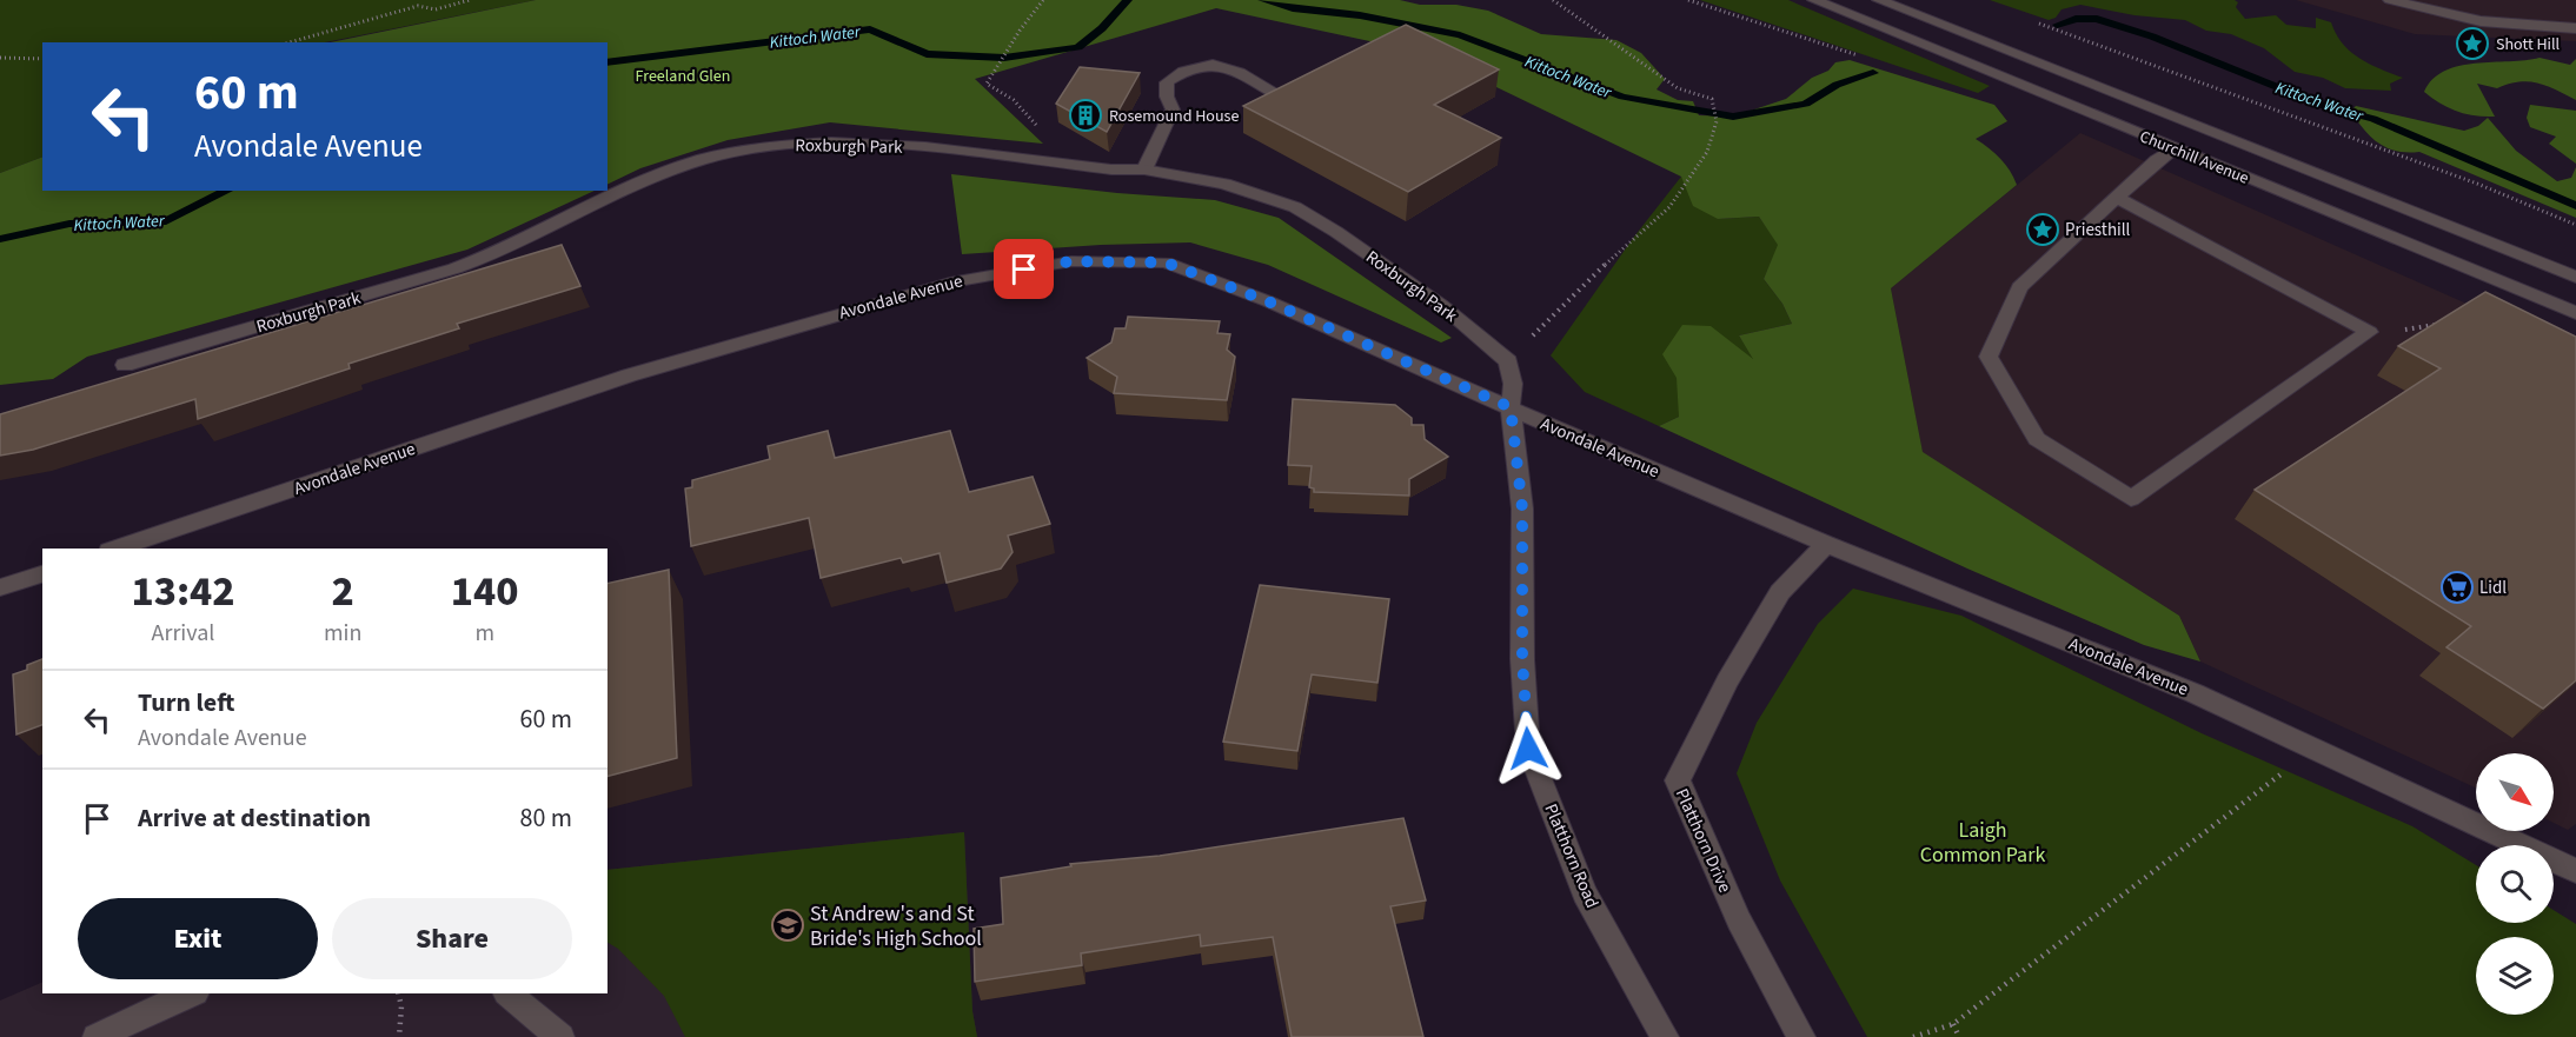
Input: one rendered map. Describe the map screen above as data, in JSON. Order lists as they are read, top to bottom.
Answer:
{
  "streets": {
    "street": [
      "Roxburgh Park",
      "Churchill Avenue",
      "Avondale Avenue",
      "Platthorn Drive",
      "Platthorn Road"
    ]
  },
  "crossings": [
    ["Avondale Avenue", "Platthorn Drive"],
    ["Avondale Avenue", "Platthorn Road"]
  ],
  "water": ["Kittoch Water"],
  "parks": ["Freeland Glen", "Laigh Common Park"],
  "places": {
    "place": ["Shott Hill", "Priesthill"],
    "building": ["Rosemound House"],
    "supermarket": ["Lidl"],
    "school or university": ["St Andrew's and St Bride's High School"]
  },
  "north": "bottom right",
  "page": {
    "turn": ["60 m", "Avondale Avenue"],
    "eta": [
      "13:42",
      "Arrival",
      "2",
      "min",
      "140",
      "m"
    ],
    "list": [
      {
        "name": "Turn left",
        "note": "Avondale Avenue",
        "value": "60 m"
      },
      {
        "name": "Arrive at destination",
        "value": "80 m"
      }
    ],
    "buttons": ["Exit", "Share"]
  }
}
